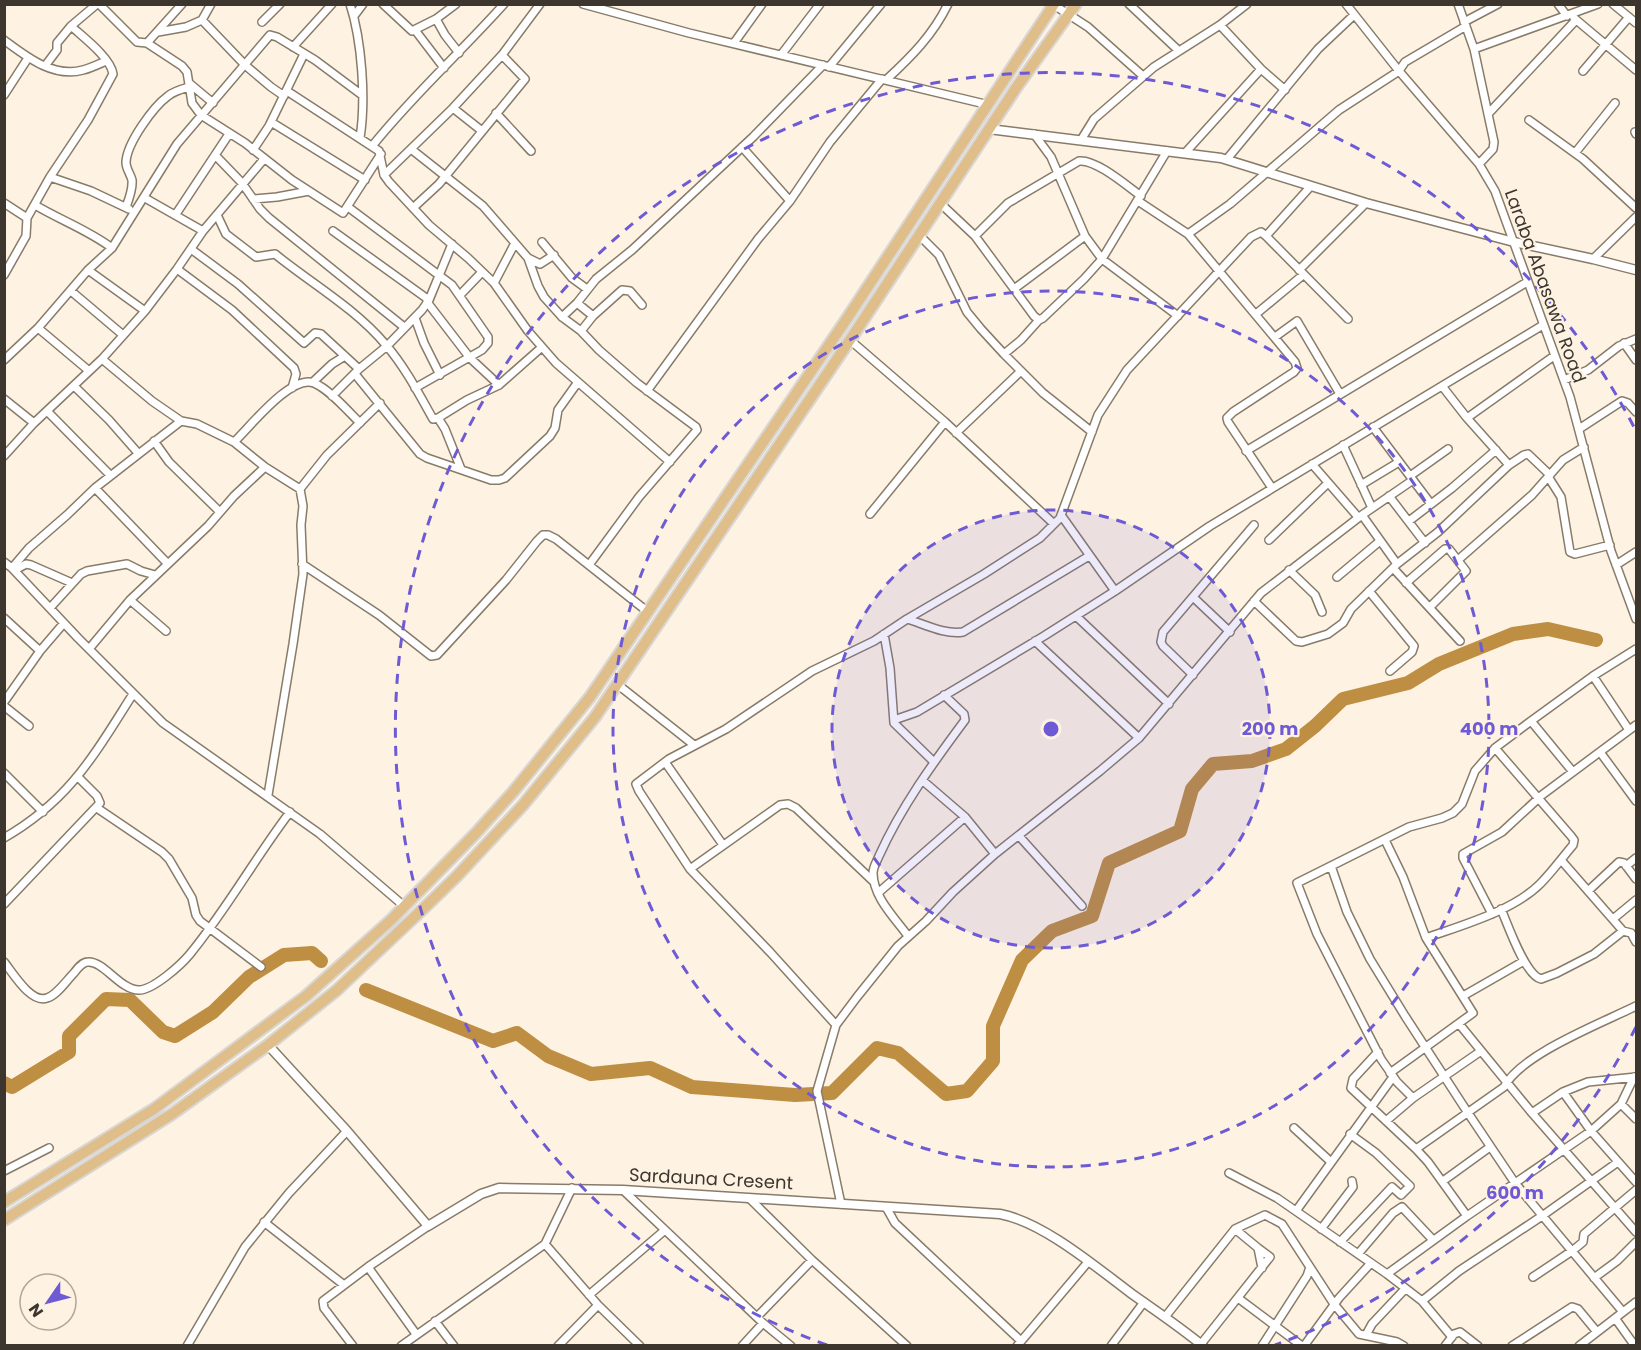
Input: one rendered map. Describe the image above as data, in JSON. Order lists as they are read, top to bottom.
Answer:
{
  "streets": {
    "street": ["Laraba Abasawa Road", "Sardauna Cresent"]
  },
  "north": "bottom left",
  "rings": ["200 m", "400 m", "600 m"]
}
